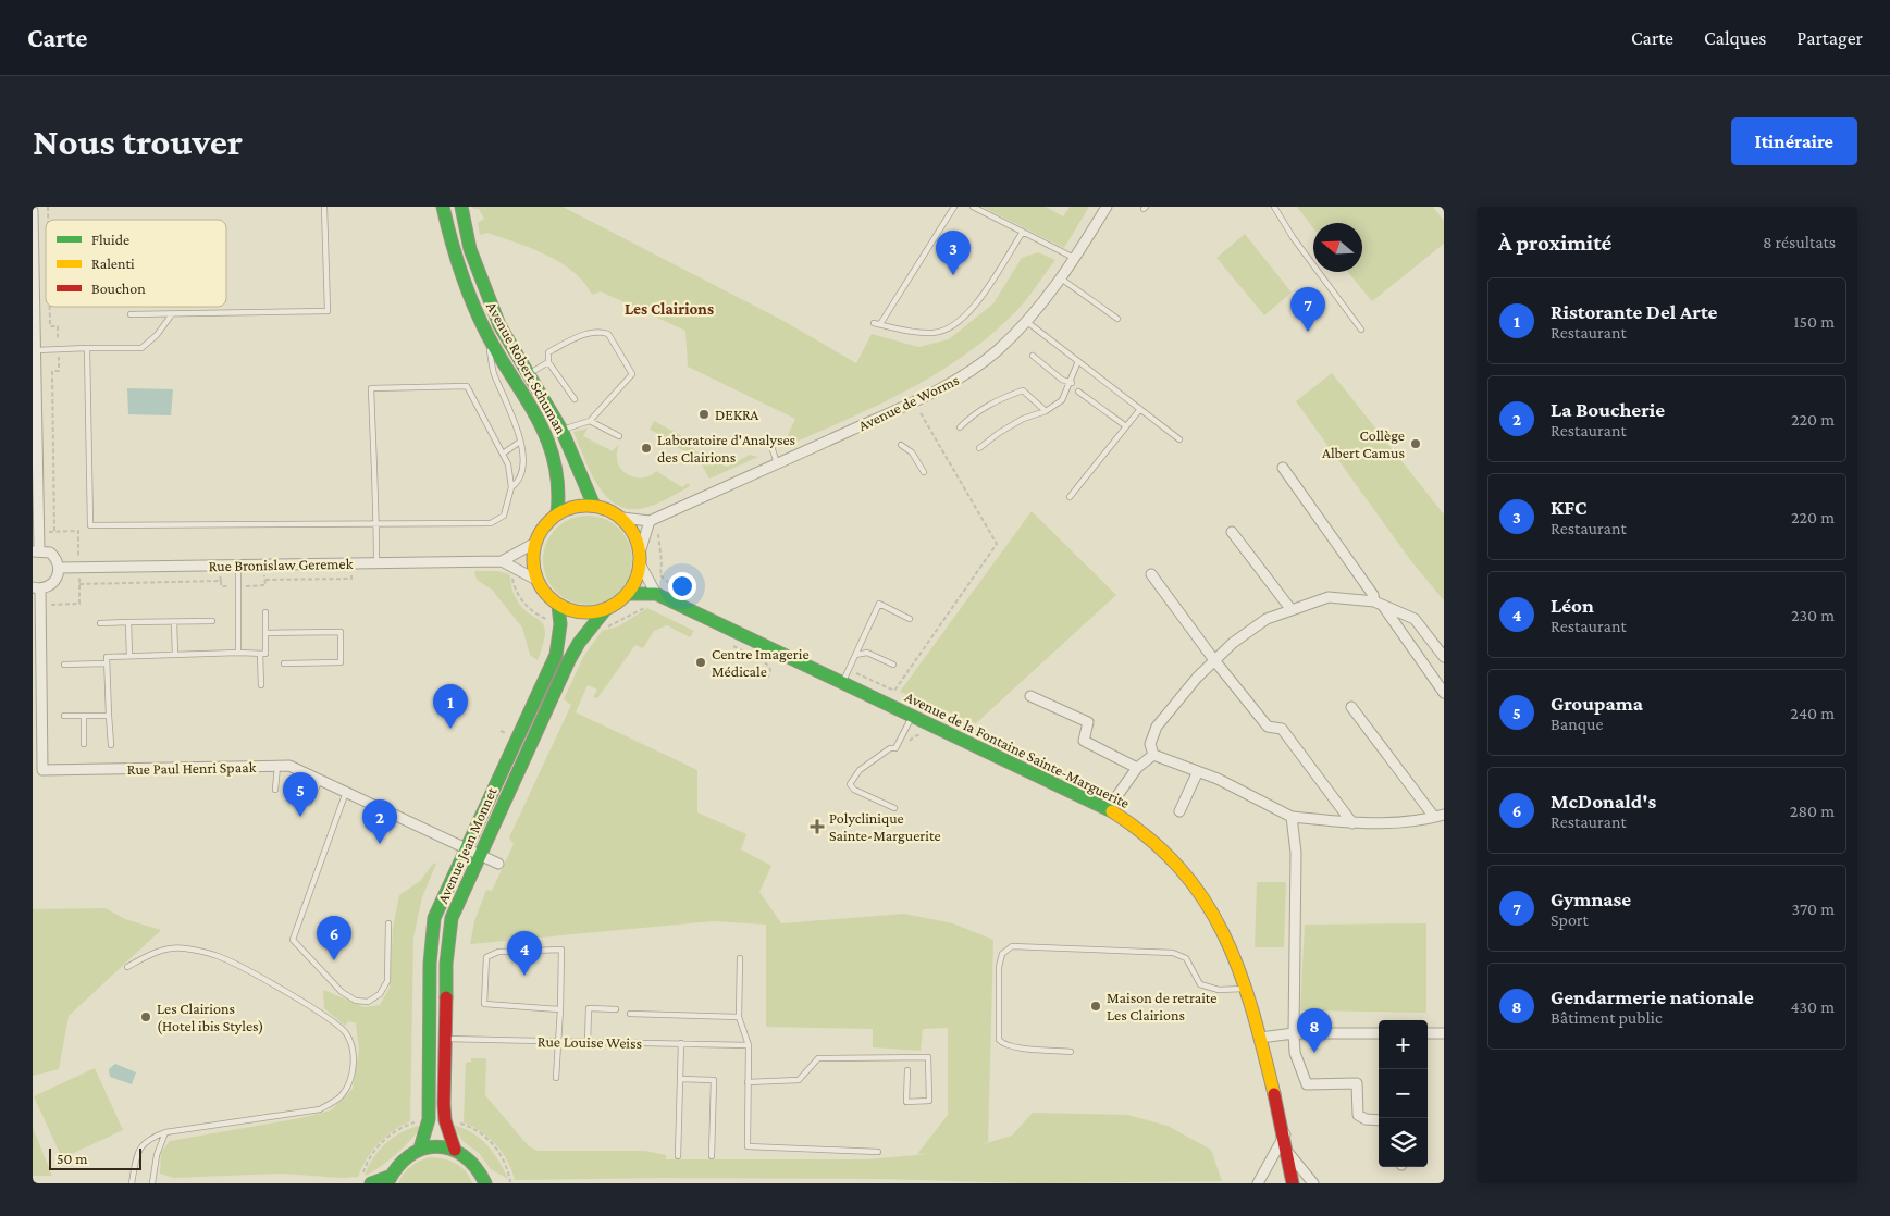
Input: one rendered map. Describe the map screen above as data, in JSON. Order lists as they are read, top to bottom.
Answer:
{
  "streets": {
    "street": [
      "Avenue Robert Schuman",
      "Avenue de Worms",
      "Rue Bronislaw Geremek",
      "Avenue de la Fontaine Sainte-Marguerite",
      "Rue Paul Henri Spaak",
      "Avenue Jean Monnet"
    ],
    "lane": ["Rue Louise Weiss"]
  },
  "crossings": [
    ["Avenue Robert Schuman", "Rue Bronislaw Geremek"],
    ["Avenue Robert Schuman", "Avenue de la Fontaine Sainte-Marguerite"],
    ["Avenue Robert Schuman", "Avenue Jean Monnet"],
    ["Rue Bronislaw Geremek", "Avenue de la Fontaine Sainte-Marguerite"],
    ["Rue Bronislaw Geremek", "Avenue Jean Monnet"],
    ["Avenue de la Fontaine Sainte-Marguerite", "Avenue Jean Monnet"],
    ["Rue Paul Henri Spaak", "Avenue Jean Monnet"],
    ["Avenue Jean Monnet", "Rue Louise Weiss"]
  ],
  "districts": ["Les Clairions"],
  "places": {
    "other": [
      "DEKRA",
      "Collège Albert Camus",
      "Laboratoire d'Analyses des Clairions",
      "Centre Imagerie Médicale",
      "Maison de retraite Les Clairions",
      "Les Clairions (Hotel ibis Styles)"
    ],
    "health": ["Polyclinique Sainte-Marguerite"]
  },
  "legend": ["Fluide", "Ralenti", "Bouchon"],
  "scale_bar": "50 m",
  "north": "left",
  "page": {
    "header": "Carte",
    "nav": ["Carte", "Calques", "Partager"],
    "buttons": "Itinéraire",
    "title": "Nous trouver",
    "heading": ["À proximité", "8 résultats"],
    "pins": [
      "3",
      "7",
      "1",
      "5",
      "2",
      "6",
      "4",
      "8"
    ],
    "list": [
      {
        "mark": "1",
        "name": "Ristorante Del Arte",
        "note": "Restaurant",
        "value": "150 m"
      },
      {
        "mark": "2",
        "name": "La Boucherie",
        "note": "Restaurant",
        "value": "220 m"
      },
      {
        "mark": "3",
        "name": "KFC",
        "note": "Restaurant",
        "value": "220 m"
      },
      {
        "mark": "4",
        "name": "Léon",
        "note": "Restaurant",
        "value": "230 m"
      },
      {
        "mark": "5",
        "name": "Groupama",
        "note": "Banque",
        "value": "240 m"
      },
      {
        "mark": "6",
        "name": "McDonald's",
        "note": "Restaurant",
        "value": "280 m"
      },
      {
        "mark": "7",
        "name": "Gymnase",
        "note": "Sport",
        "value": "370 m"
      },
      {
        "mark": "8",
        "name": "Gendarmerie nationale",
        "note": "Bâtiment public",
        "value": "430 m"
      }
    ],
    "map_buttons": ["+", "−"],
    "scale": "50 m"
  }
}
